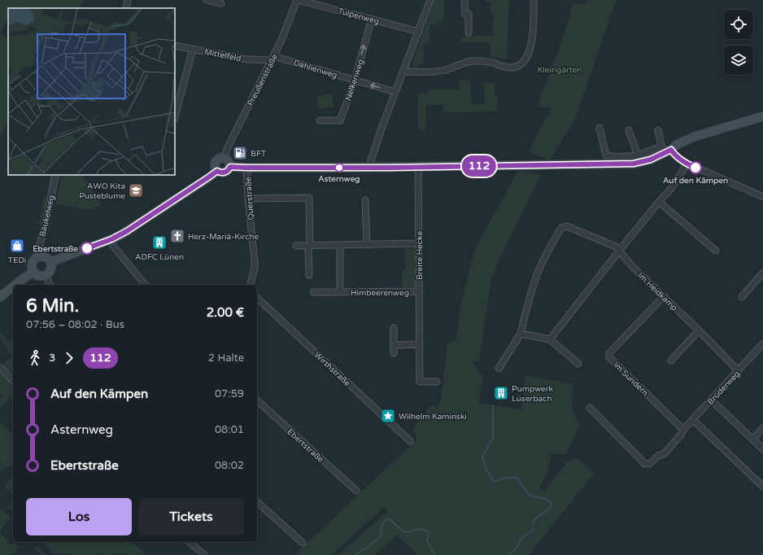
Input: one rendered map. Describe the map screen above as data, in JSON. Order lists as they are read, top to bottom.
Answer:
{
  "streets": {
    "street": [
      "Tulpenweg",
      "Mittelfeld",
      "Dahlienweg",
      "Preußenstraße",
      "Nelkenweg",
      "Querstraße",
      "Baukelweg",
      "Breite Hecke",
      "Im Heidkamp",
      "Himbeerenweg",
      "Wirthstraße",
      "Im Sundern",
      "Brüderweg",
      "Ebertstraße"
    ]
  },
  "crossings": [
    ["Tulpenweg", "Preußenstraße"],
    ["Tulpenweg", "Nelkenweg"],
    ["Mittelfeld", "Dahlienweg"],
    ["Mittelfeld", "Preußenstraße"],
    ["Dahlienweg", "Preußenstraße"],
    ["Dahlienweg", "Nelkenweg"],
    ["Breite Hecke", "Himbeerenweg"],
    ["Im Heidkamp", "Im Sundern"],
    ["Im Heidkamp", "Brüderweg"],
    ["Im Sundern", "Brüderweg"]
  ],
  "parks": ["Kleingärten"],
  "places": {
    "fuel station": ["BFT"],
    "other": ["Asternweg", "Auf den Kämpen", "Ebertstraße"],
    "school or university": ["AWO Kita Pusteblume"],
    "church": ["Herz-Mariä-Kirche"],
    "building": ["ADFC Lünen", "Pumpwerk Lüserbach"],
    "shop": ["TEDi"],
    "place": ["Wilhelm Kaminski"]
  },
  "lines": ["bus line 112"],
  "page": {
    "on_map": "112",
    "heading": ["6 Min.", "07:56 – 08:02 · Bus", "2.00 €"],
    "legs": ["3", "112", "2 Halte"],
    "list": [
      {
        "name": "Auf den Kämpen",
        "value": "07:59"
      },
      {
        "name": "Asternweg",
        "value": "08:01"
      },
      {
        "name": "Ebertstraße",
        "value": "08:02"
      }
    ],
    "buttons": ["Los", "Tickets"]
  }
}
